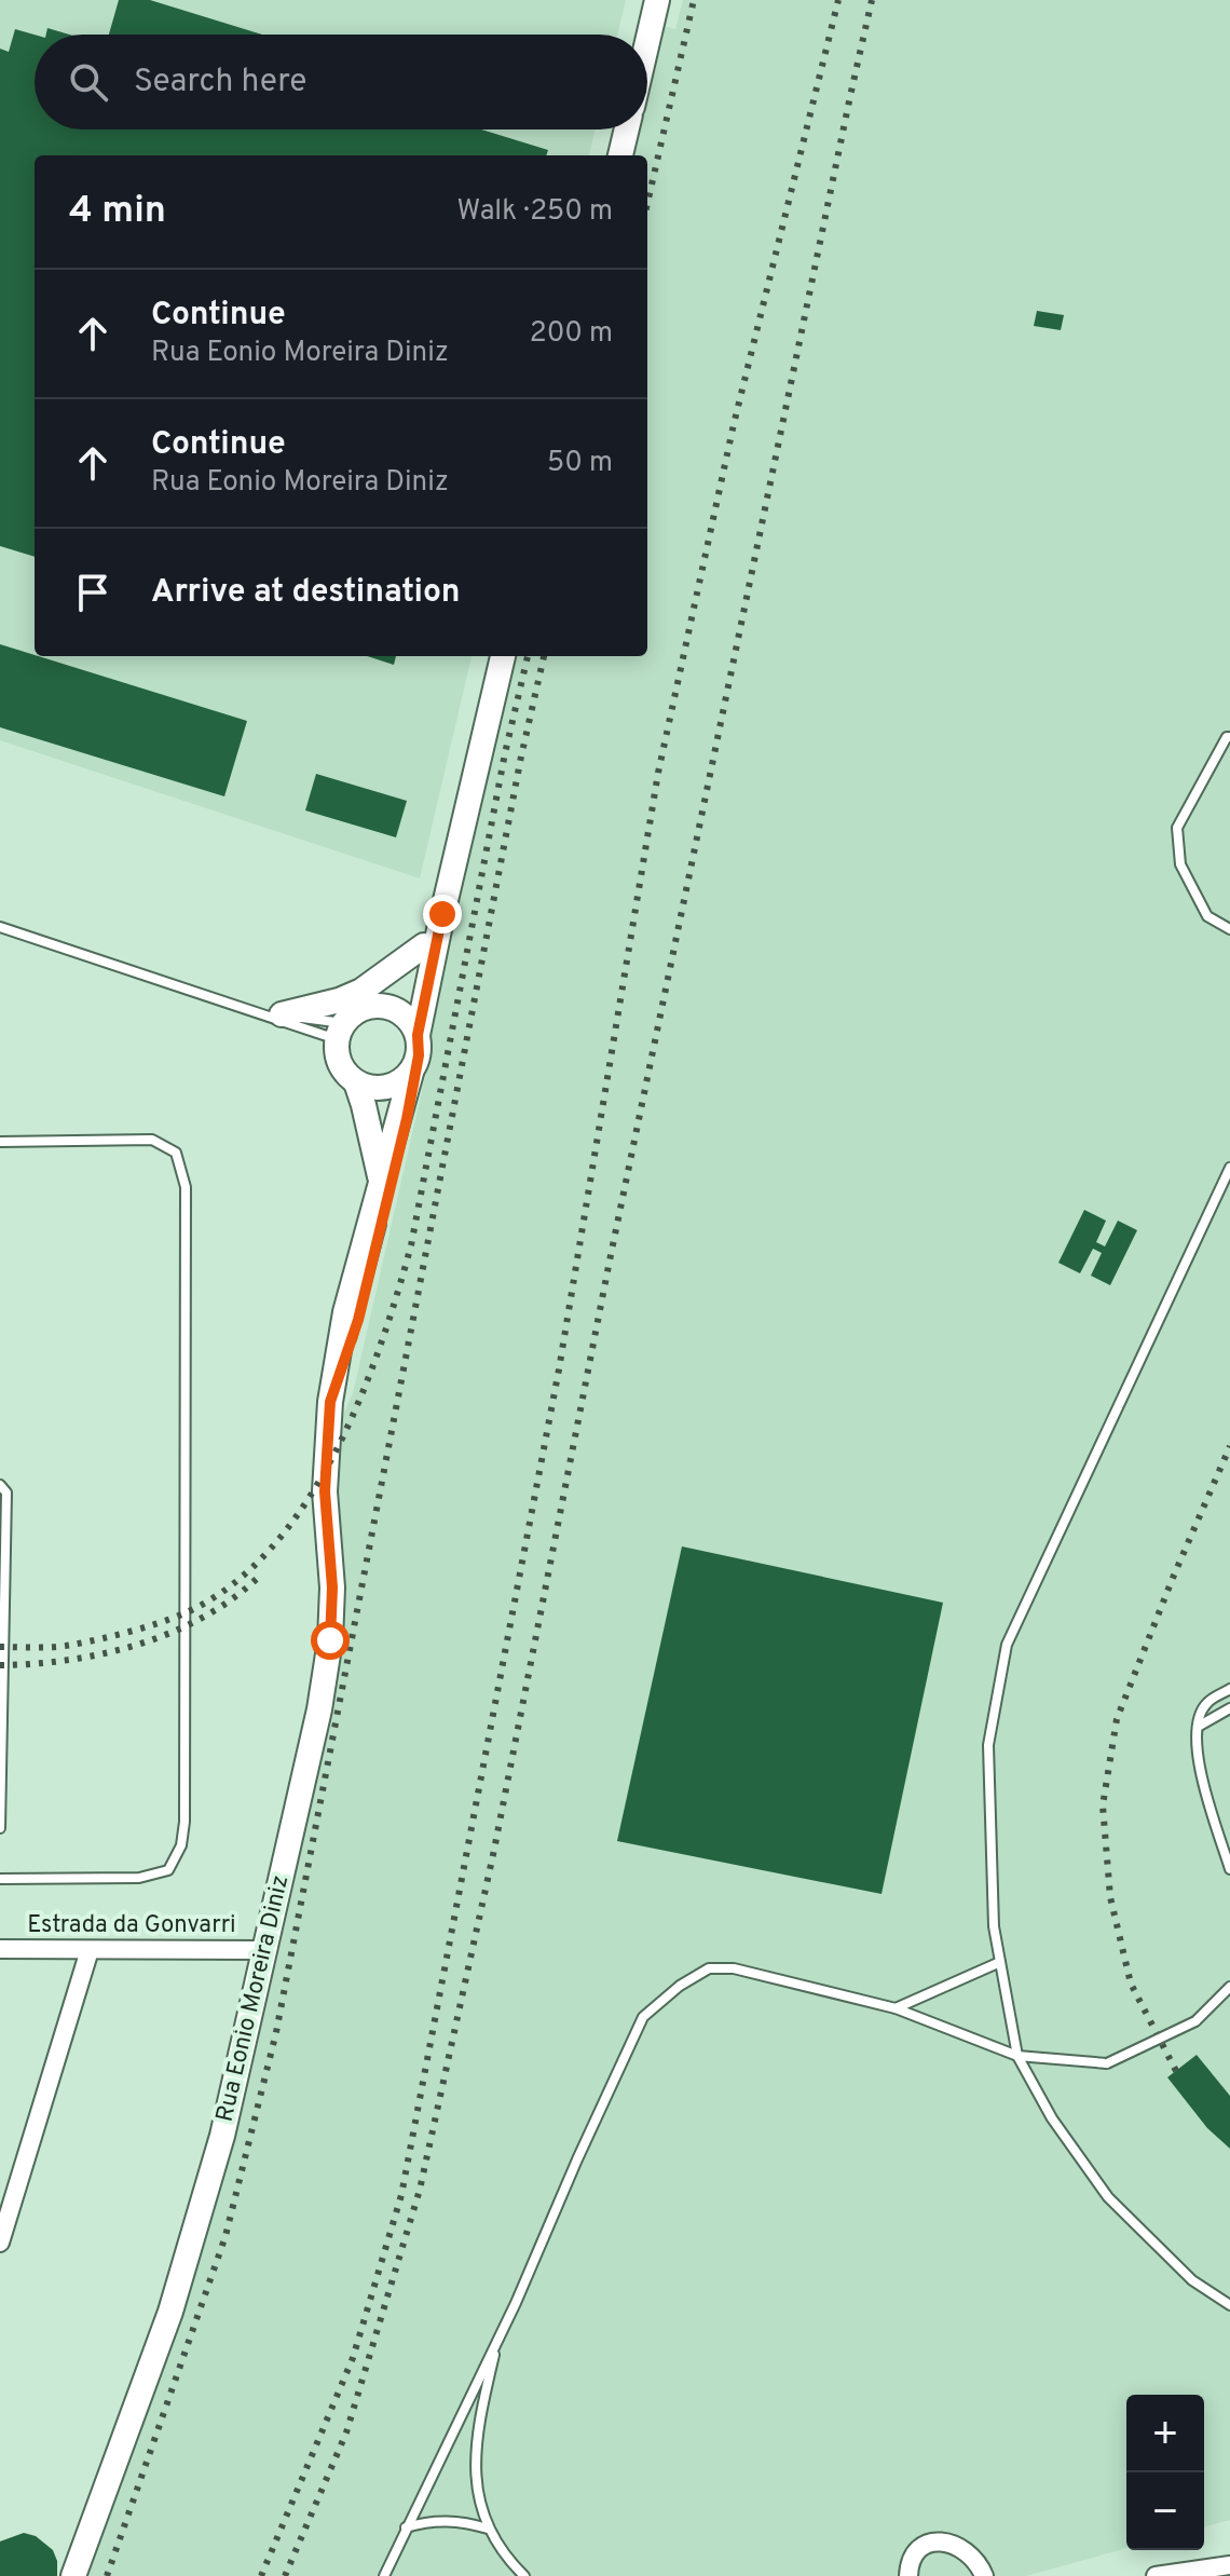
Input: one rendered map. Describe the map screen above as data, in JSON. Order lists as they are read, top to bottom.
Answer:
{
  "streets": {
    "main road": ["Rua Eonio Moreira Diniz"],
    "street": ["Estrada da Gonvarri"]
  },
  "crossings": [
    ["Estrada da Gonvarri", "Rua Eonio Moreira Diniz"]
  ],
  "page": {
    "search": "Search here",
    "heading": ["4 min", "Walk · 250 m"],
    "list": [
      ["Continue", "Rua Eonio Moreira Diniz", "200 m"],
      ["Continue", "Rua Eonio Moreira Diniz", "50 m"],
      "Arrive at destination"
    ],
    "map_buttons": ["+", "−"]
  }
}
